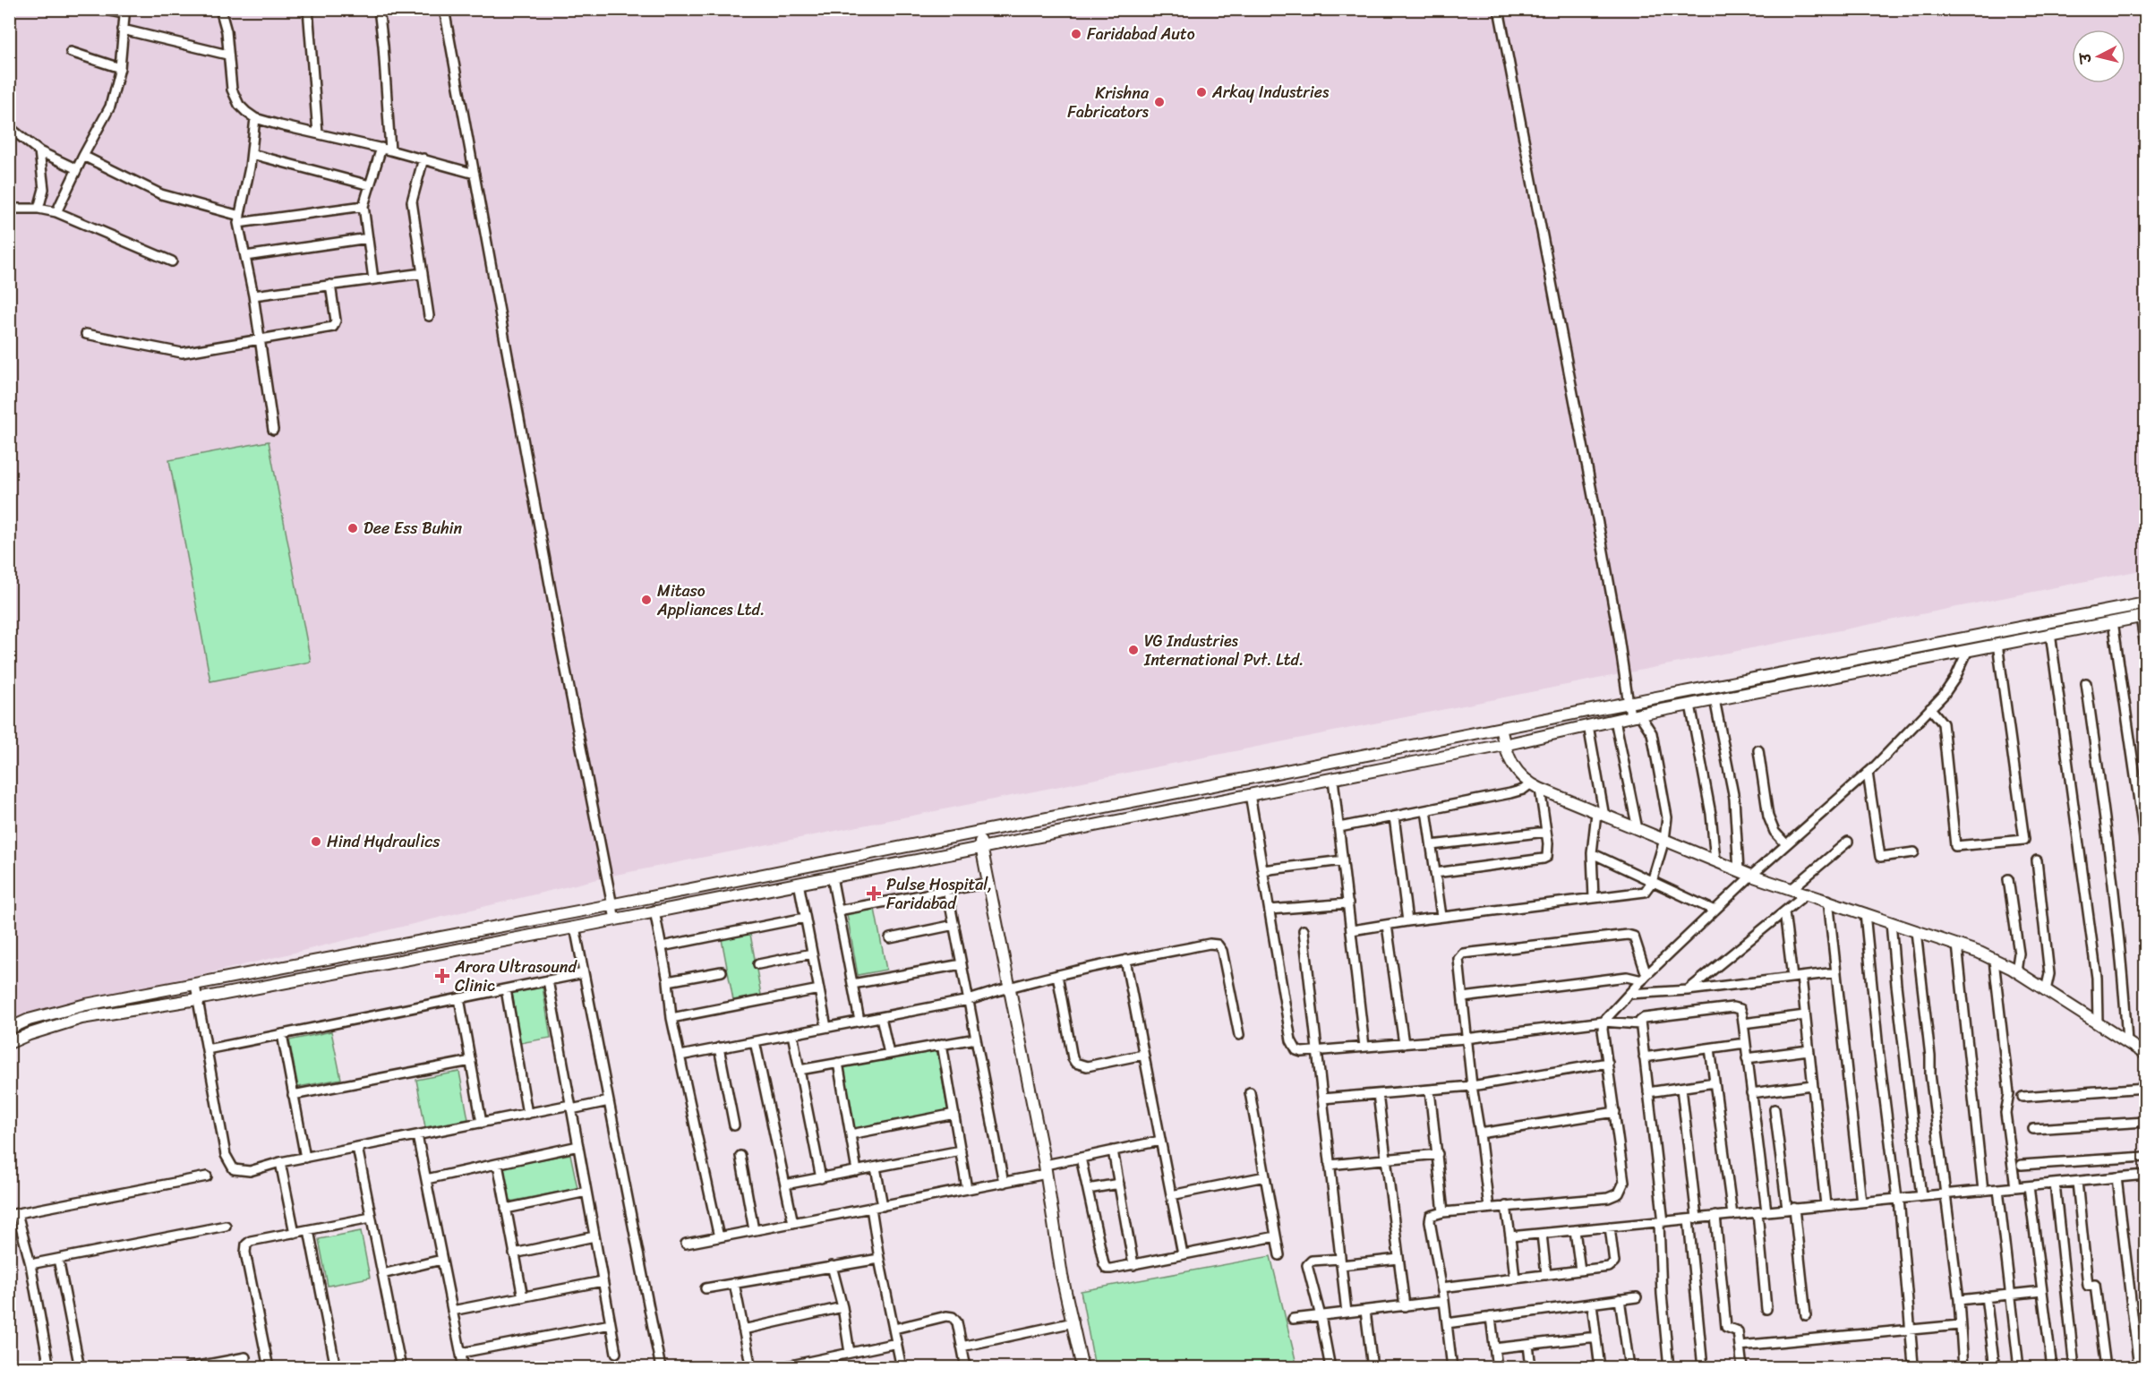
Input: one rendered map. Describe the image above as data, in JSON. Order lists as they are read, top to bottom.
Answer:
{
  "places": {
    "other": [
      "Faridabad Auto",
      "Arkay Industries",
      "Krishna Fabricators",
      "Dee Ess Buhin",
      "Mitaso Appliances Ltd.",
      "VG Industries International Pvt. Ltd.",
      "Hind Hydraulics"
    ],
    "health": ["Pulse Hospital, Faridabad", "Arora Ultrasound Clinic"]
  },
  "north": "left"
}
